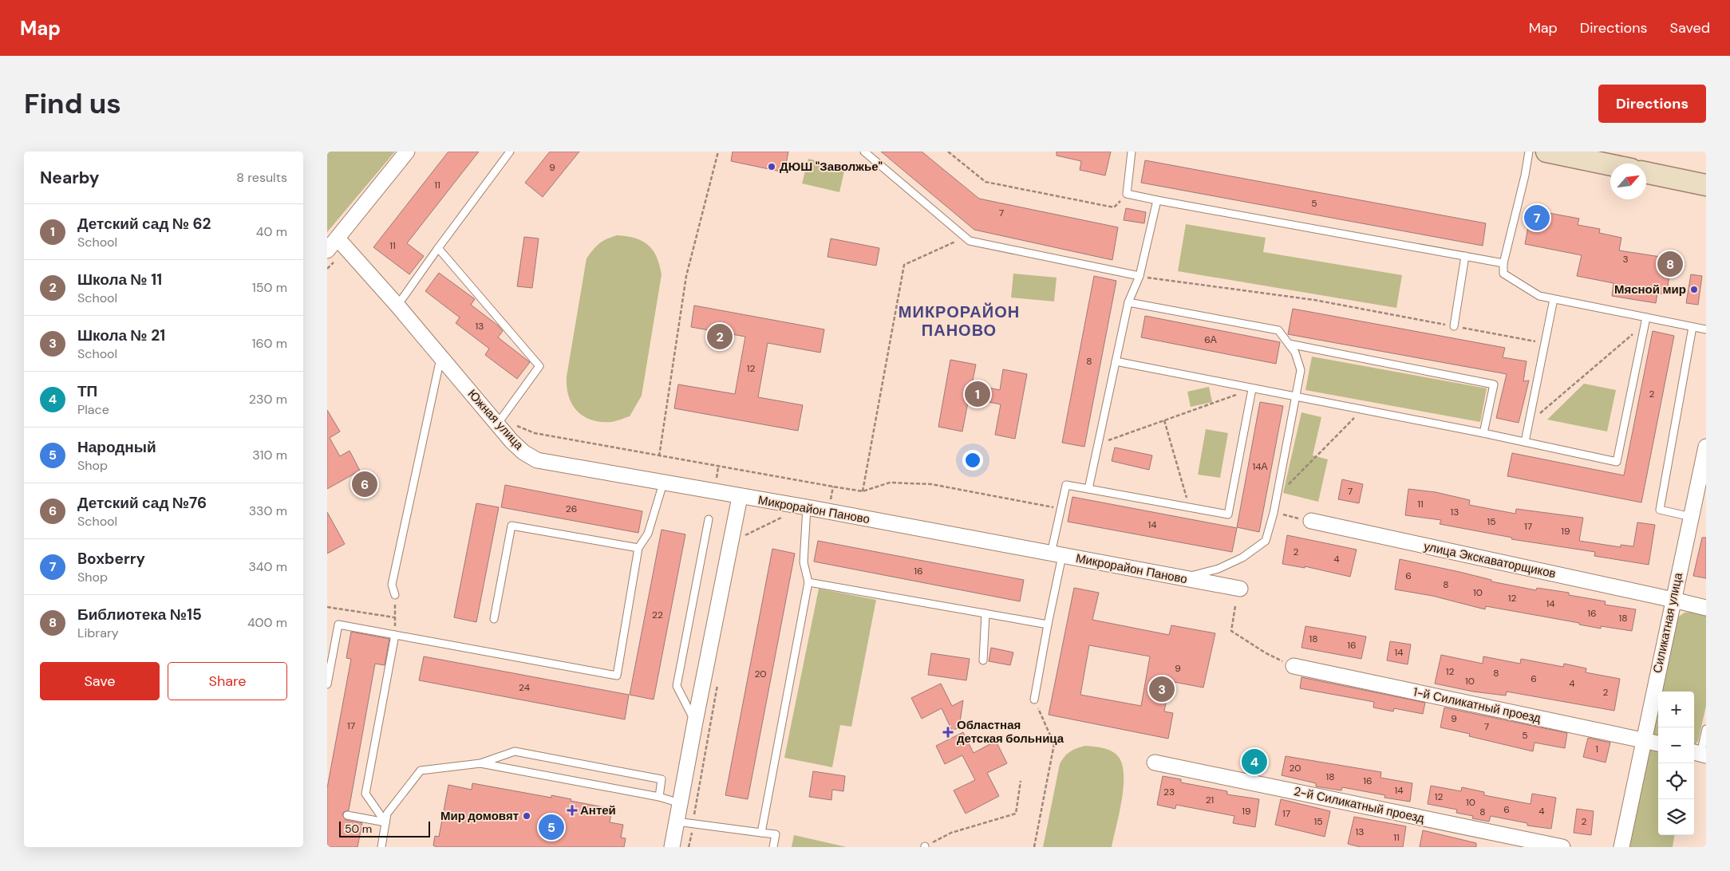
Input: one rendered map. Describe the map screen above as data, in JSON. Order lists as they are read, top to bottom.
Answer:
{
  "streets": {
    "street": [
      "Южная улица",
      "Микрорайон Паново",
      "улица Экскаваторщиков",
      "Силикатная улица",
      "1-й Силикатный проезд",
      "2-й Силикатный проезд"
    ]
  },
  "crossings": [
    ["Южная улица", "Микрорайон Паново"],
    ["улица Экскаваторщиков", "Силикатная улица"],
    ["Силикатная улица", "1-й Силикатный проезд"]
  ],
  "districts": ["МИКРОРАЙОН ПАНОВО"],
  "places": {
    "other": ["ДЮШ \"Заволжье\"", "Мясной мир", "Мир домовят"],
    "health": ["Областная детская больница", "Антей"]
  },
  "house_numbers": [
    "9",
    "11",
    "5",
    "7",
    "11",
    "3",
    "13",
    "6А",
    "8",
    "12",
    "2",
    "14А",
    "7",
    "11",
    "26",
    "13",
    "15",
    "14",
    "17",
    "19",
    "2",
    "4",
    "16",
    "6",
    "8",
    "10",
    "12",
    "14",
    "16",
    "22",
    "18",
    "18",
    "16",
    "14",
    "9",
    "12",
    "8",
    "20",
    "6",
    "10",
    "4",
    "24",
    "2",
    "9",
    "17",
    "7",
    "5",
    "1",
    "20",
    "18",
    "16",
    "14",
    "23",
    "12",
    "21",
    "10",
    "6",
    "19",
    "4",
    "8",
    "17",
    "15",
    "2",
    "13",
    "11"
  ],
  "scale_bar": "50 m",
  "north": "top right",
  "page": {
    "header": "Map",
    "nav": ["Map", "Directions", "Saved"],
    "buttons": [
      "Directions",
      ["Save", "Share"]
    ],
    "title": "Find us",
    "heading": ["Nearby", "8 results"],
    "list": [
      {
        "mark": "1",
        "name": "Детский сад № 62",
        "note": "School",
        "value": "40 m"
      },
      {
        "mark": "2",
        "name": "Школа № 11",
        "note": "School",
        "value": "150 m"
      },
      {
        "mark": "3",
        "name": "Школа № 21",
        "note": "School",
        "value": "160 m"
      },
      {
        "mark": "4",
        "name": "ТП",
        "note": "Place",
        "value": "230 m"
      },
      {
        "mark": "5",
        "name": "Народный",
        "note": "Shop",
        "value": "310 m"
      },
      {
        "mark": "6",
        "name": "Детский сад №76",
        "note": "School",
        "value": "330 m"
      },
      {
        "mark": "7",
        "name": "Boxberry",
        "note": "Shop",
        "value": "340 m"
      },
      {
        "mark": "8",
        "name": "Библиотека №15",
        "note": "Library",
        "value": "400 m"
      }
    ],
    "pins": [
      "7",
      "8",
      "2",
      "1",
      "6",
      "3",
      "4",
      "5"
    ],
    "map_buttons": ["+", "−"],
    "scale": "50 m"
  }
}
